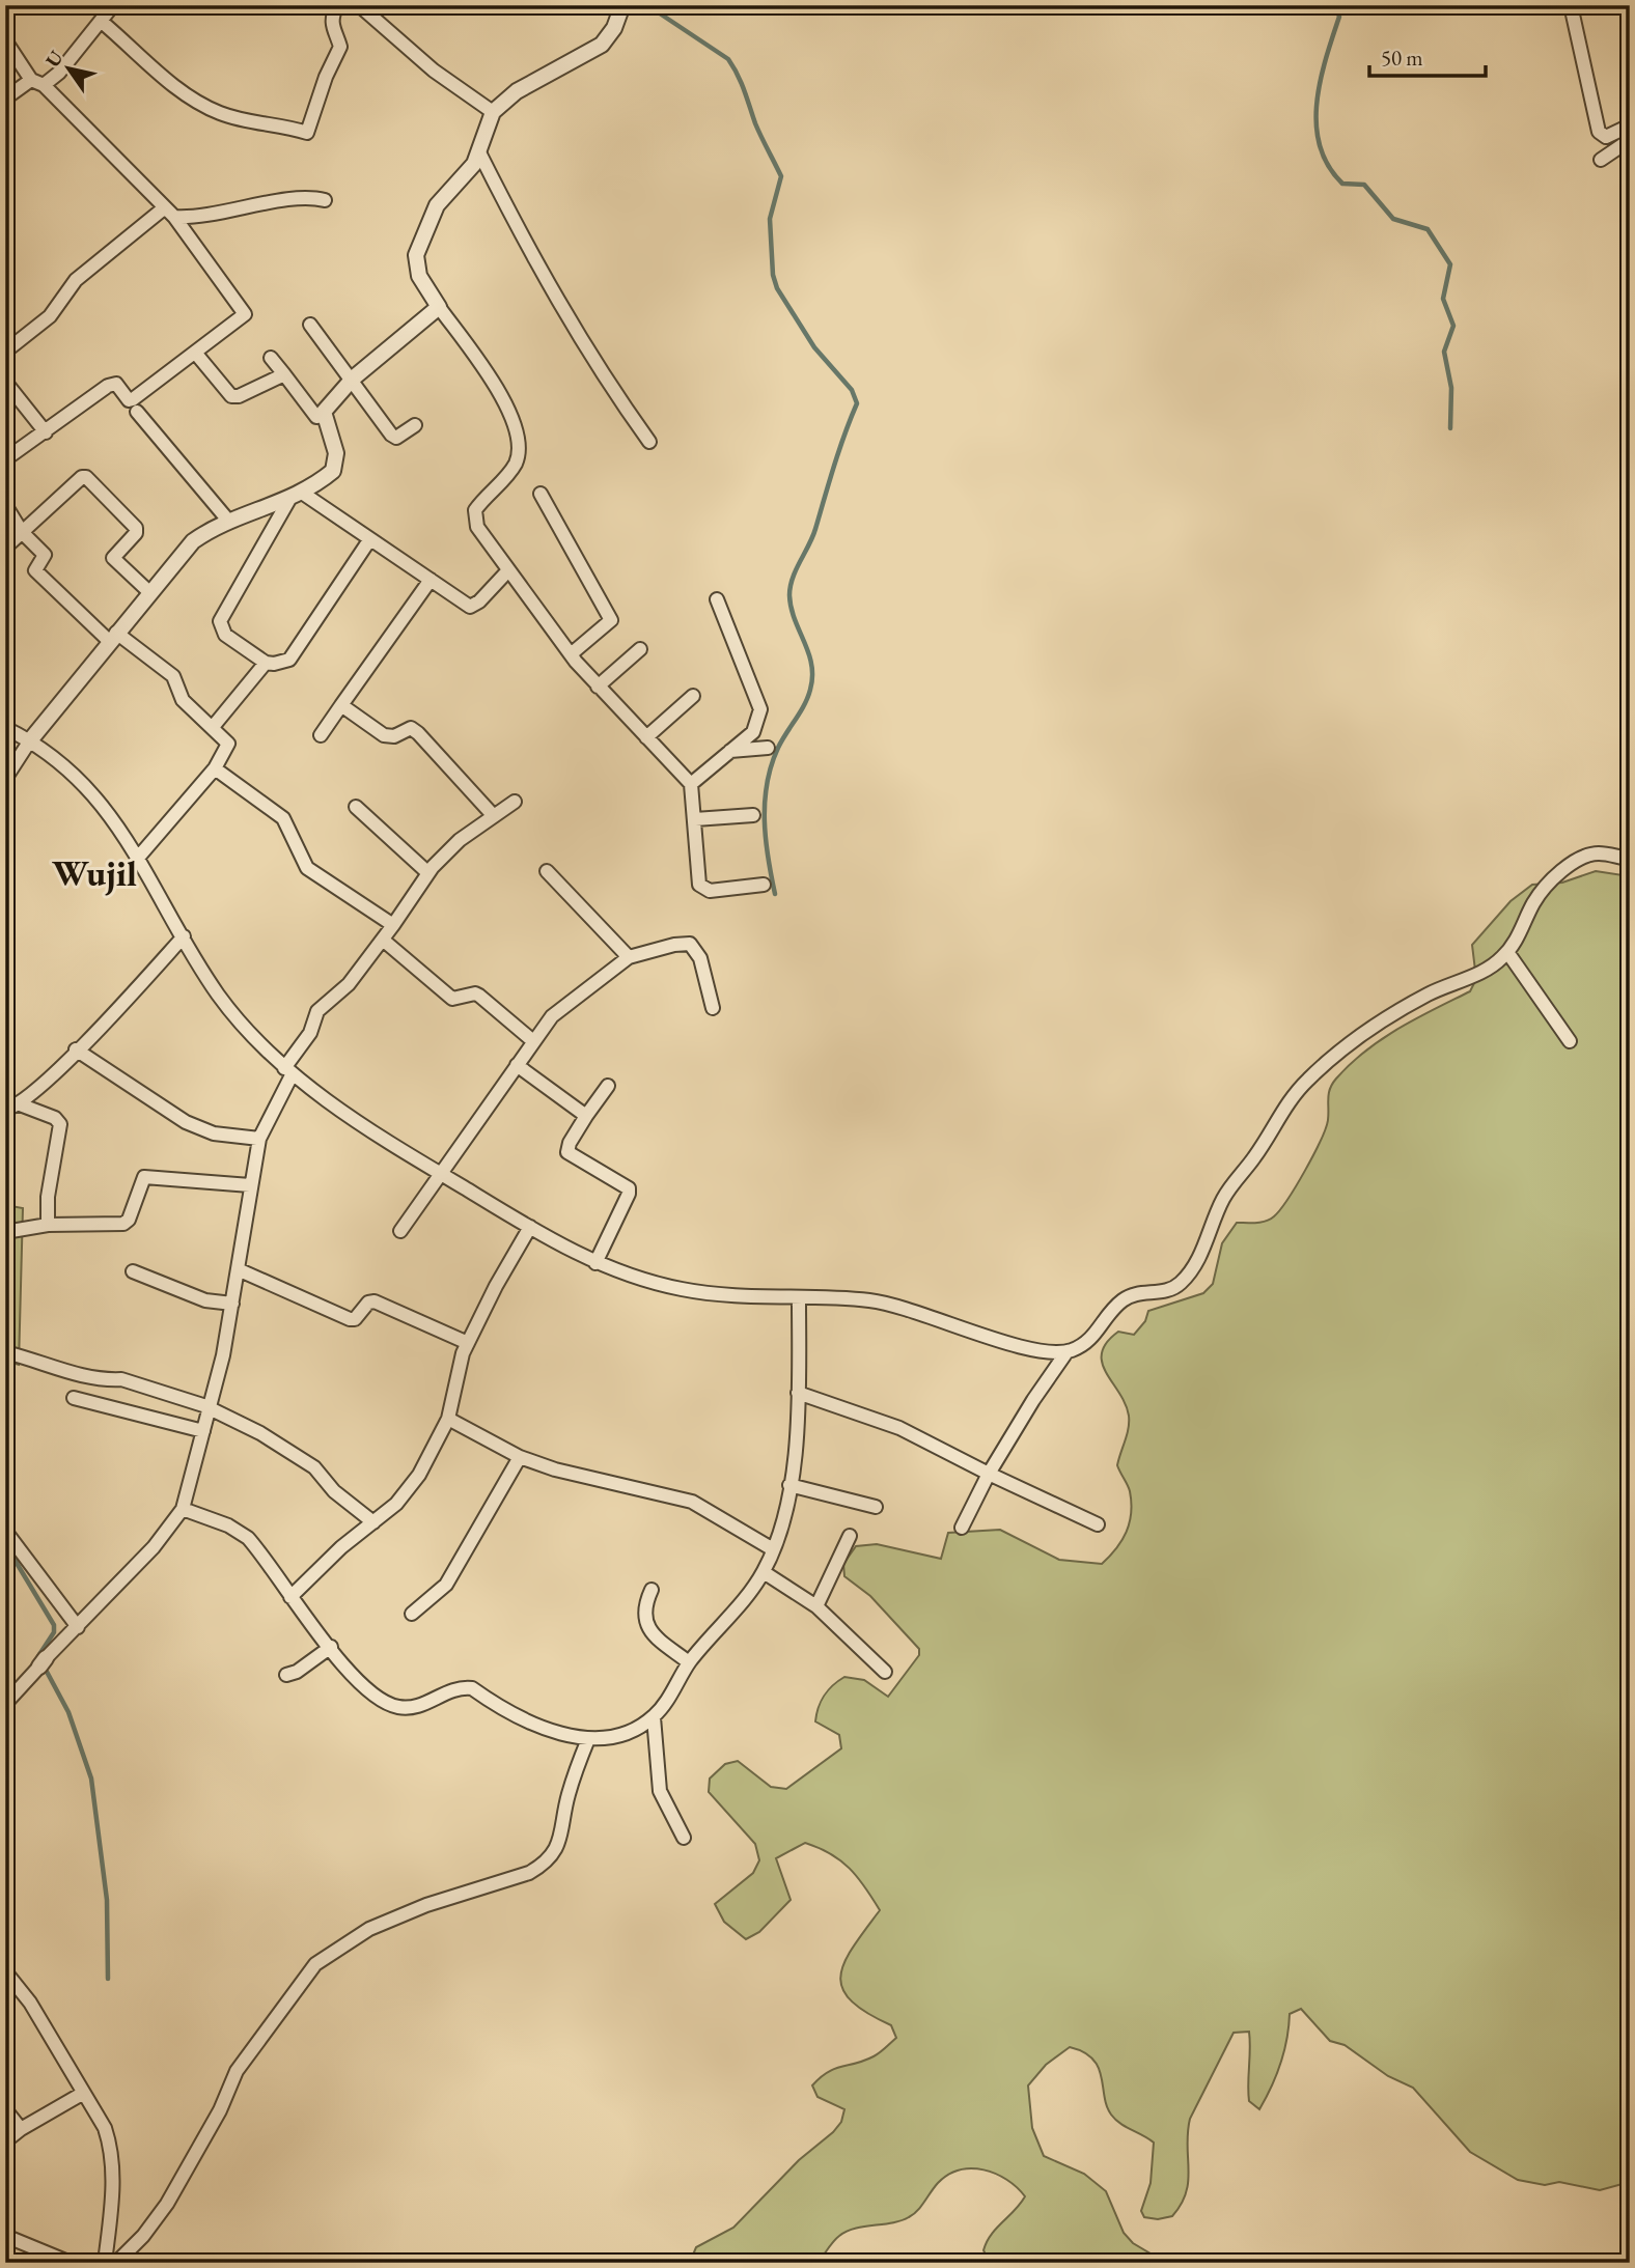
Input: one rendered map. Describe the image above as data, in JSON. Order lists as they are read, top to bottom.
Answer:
{
  "districts": ["Wujil"],
  "scale_bar": "50 m",
  "north": "top left"
}
